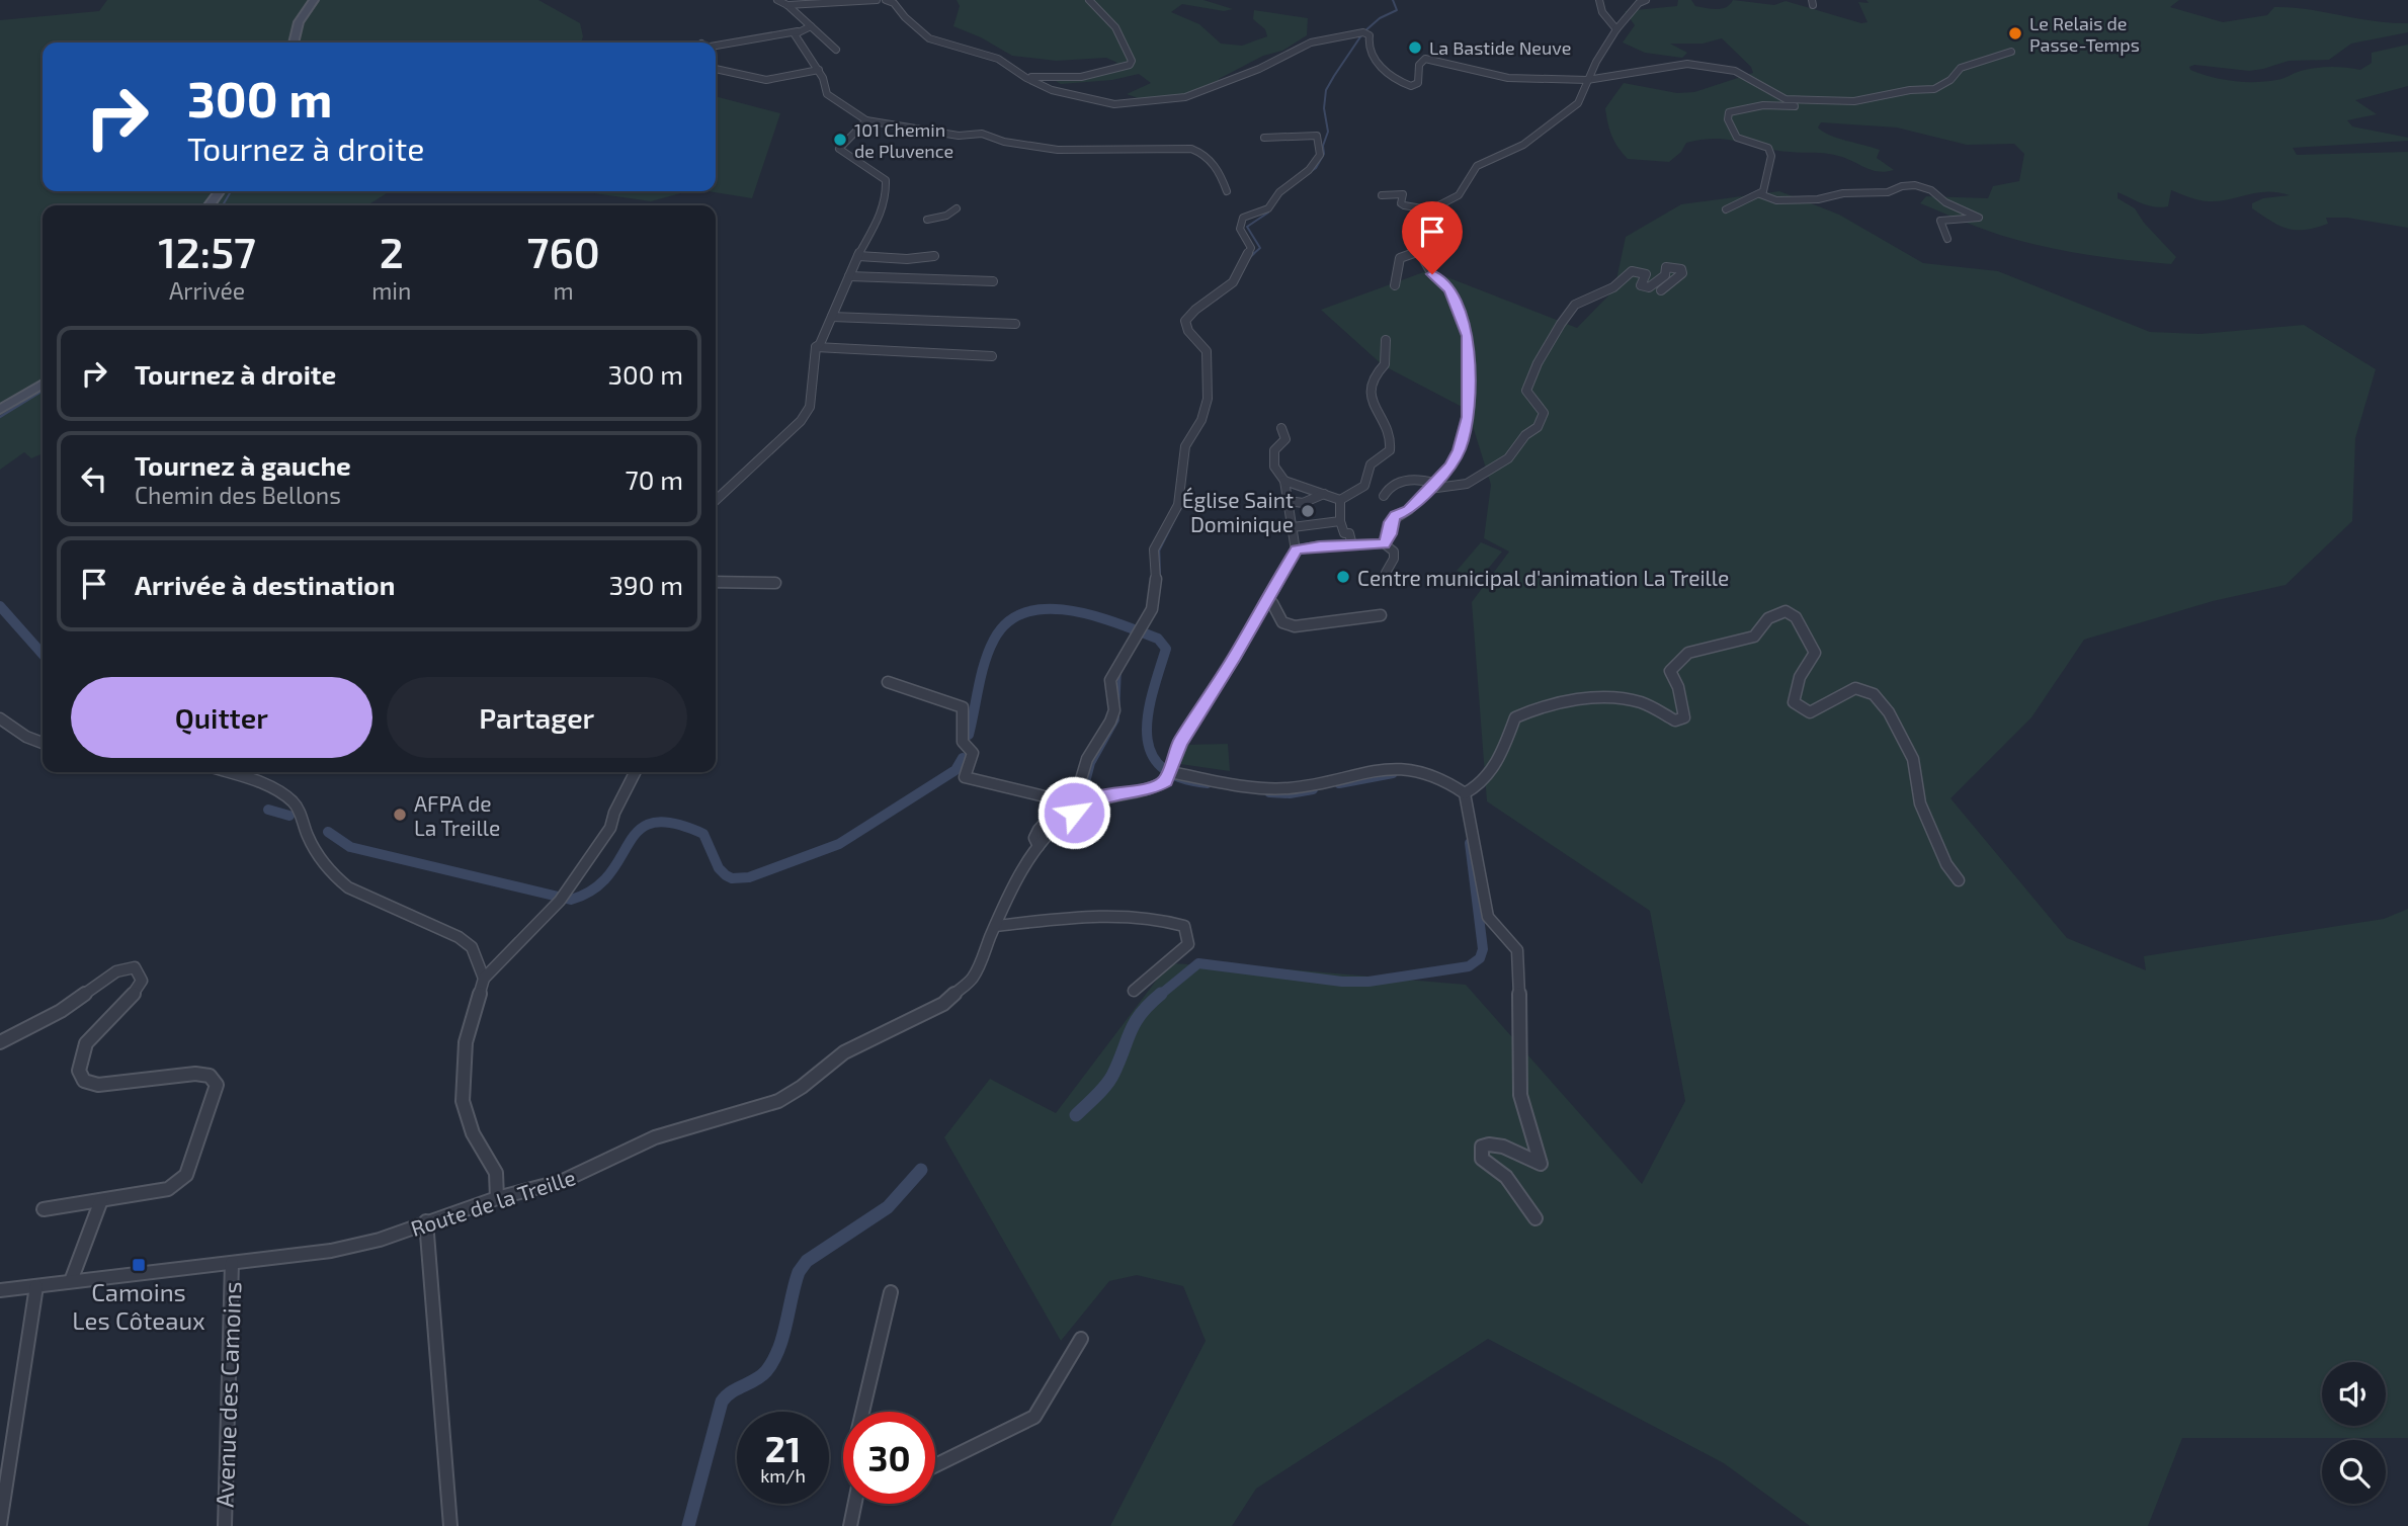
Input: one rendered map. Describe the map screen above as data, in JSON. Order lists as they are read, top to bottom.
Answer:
{
  "streets": {
    "street": ["Route de la Treille", "Avenue des Camoins"]
  },
  "crossings": [
    ["Route de la Treille", "Avenue des Camoins"]
  ],
  "places": {
    "other": [
      "Le Relais de Passe-Temps",
      "La Bastide Neuve",
      "101 Chemin de Pluvence",
      "Église Saint Dominique",
      "Centre municipal d'animation La Treille",
      "AFPA de La Treille"
    ],
    "transit": ["Camoins Les Côteaux"]
  },
  "page": {
    "turn": ["300 m", "Tournez à droite"],
    "eta": [
      "12:57",
      "Arrivée",
      "2",
      "min",
      "760",
      "m"
    ],
    "list": [
      {
        "name": "Tournez à droite",
        "value": "300 m"
      },
      {
        "name": "Tournez à gauche",
        "note": "Chemin des Bellons",
        "value": "70 m"
      },
      {
        "name": "Arrivée à destination",
        "value": "390 m"
      }
    ],
    "buttons": ["Quitter", "Partager"],
    "speed": "21 km/h",
    "limit": "30"
  }
}
